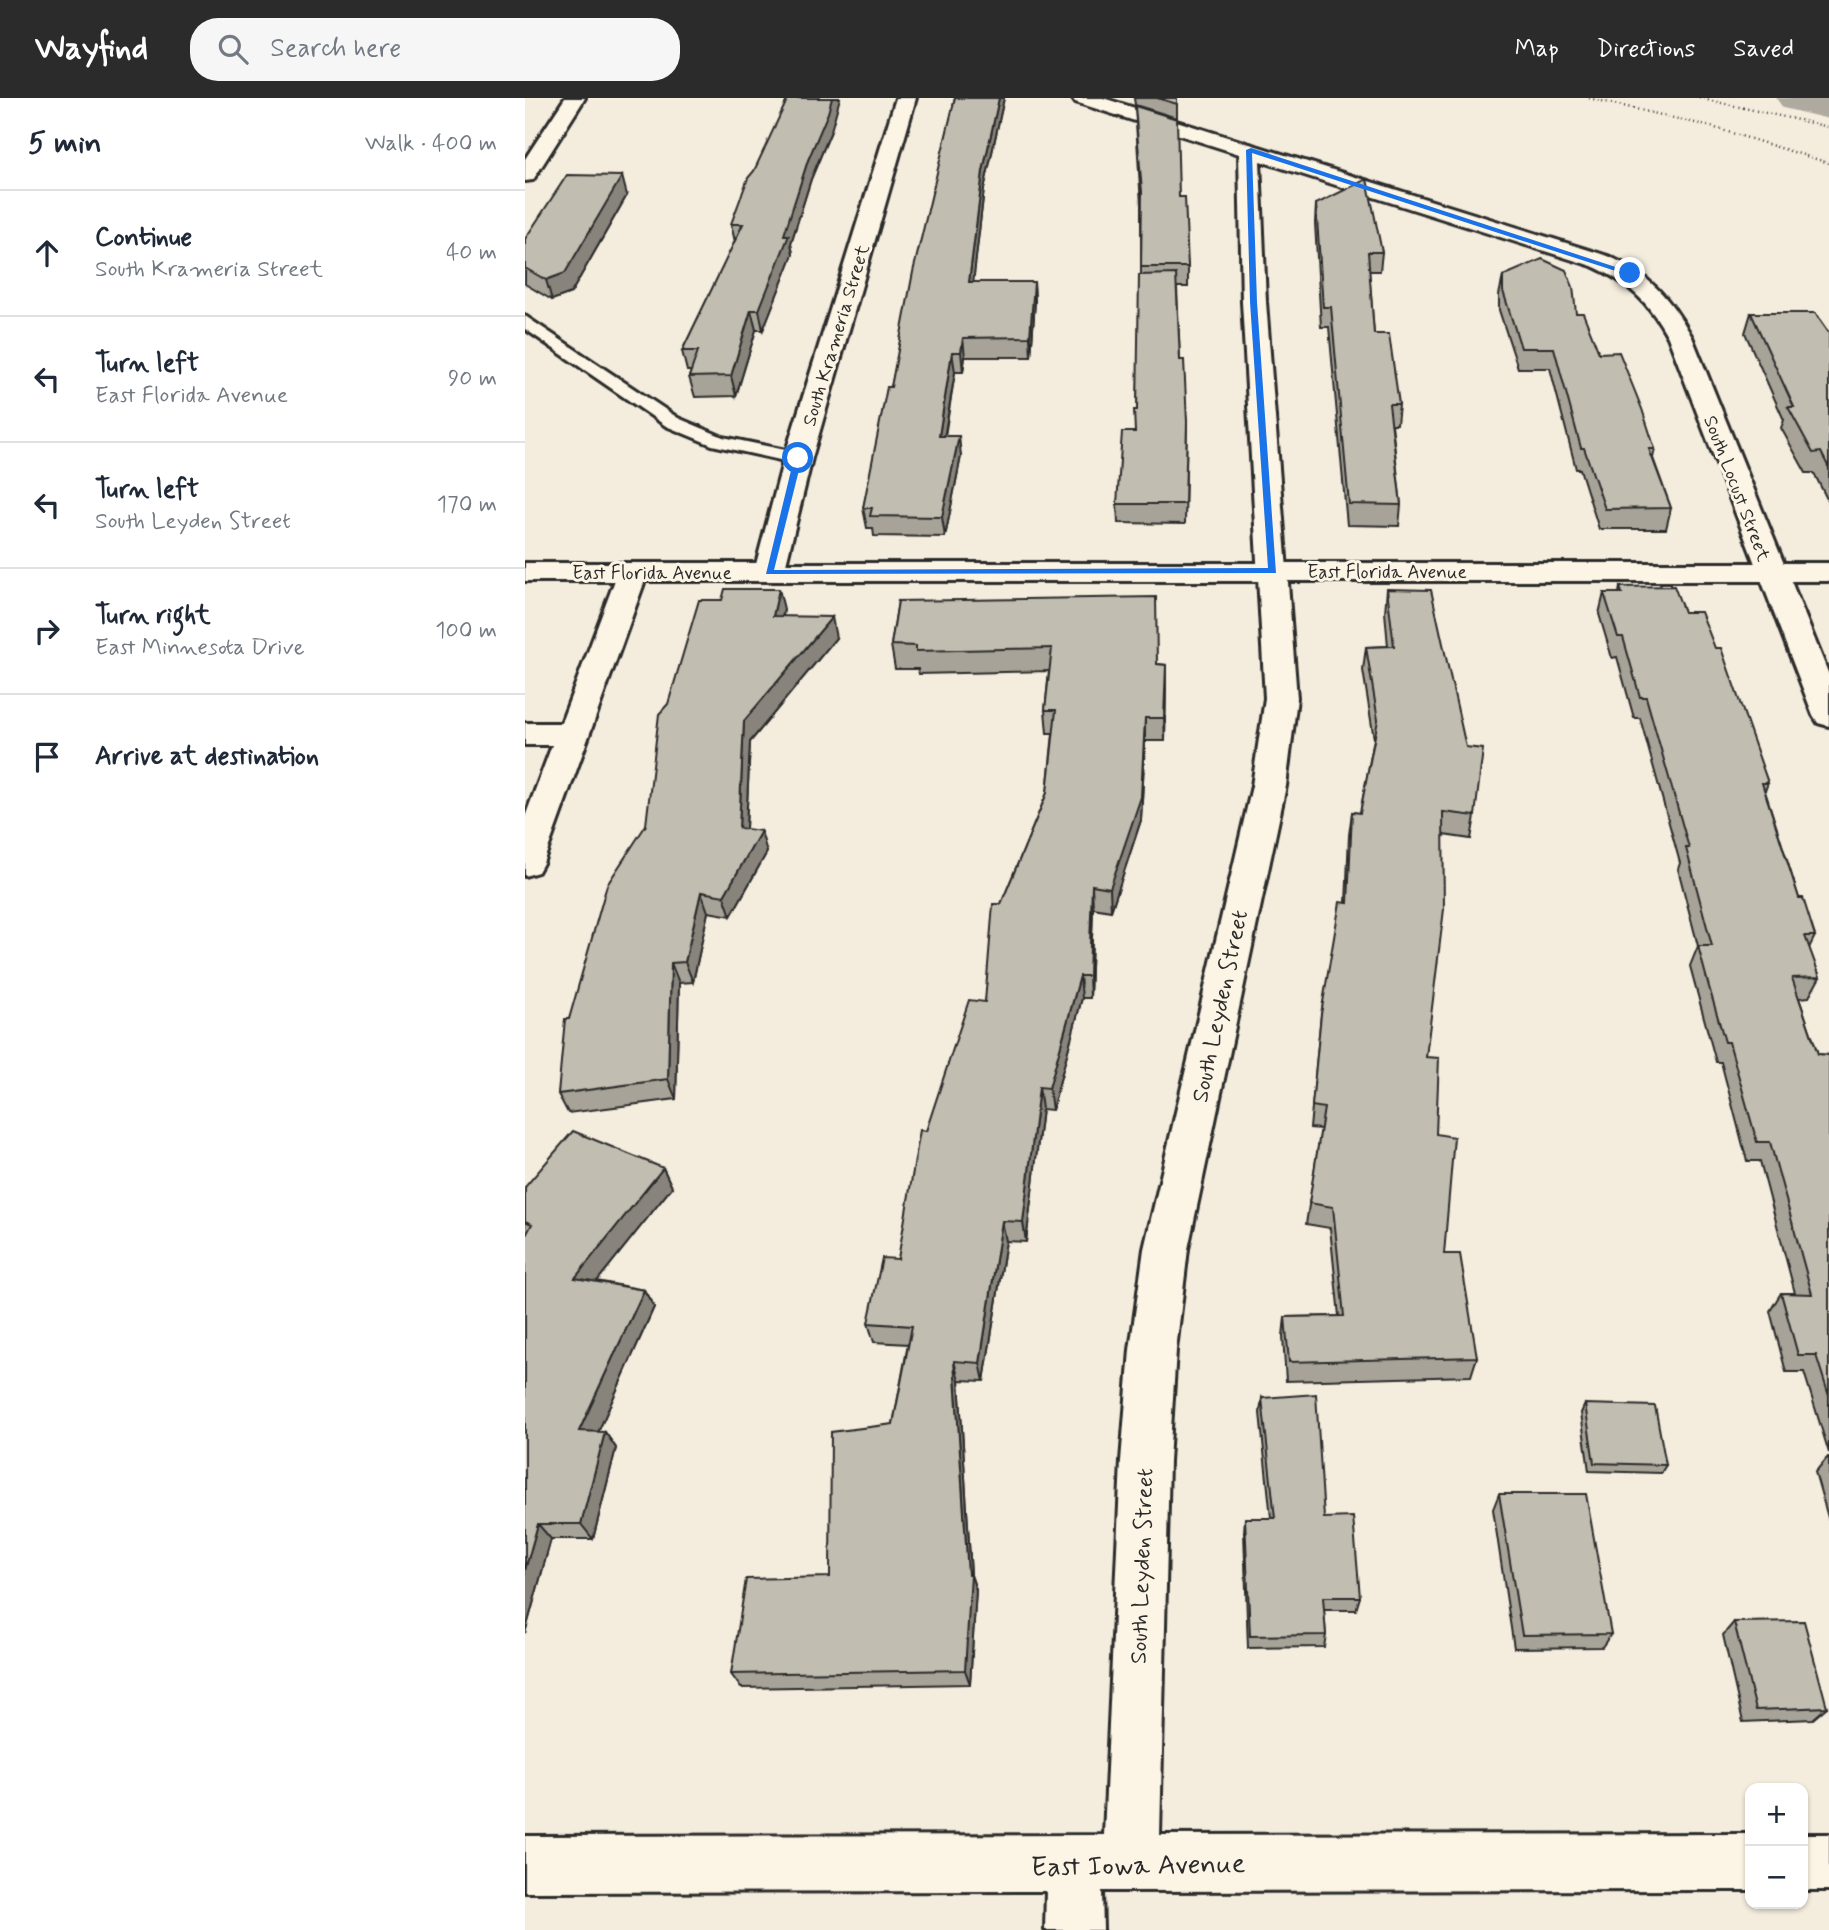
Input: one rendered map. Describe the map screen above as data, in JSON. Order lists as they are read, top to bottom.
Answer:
{
  "streets": {
    "street": [
      "South Krameria Street",
      "South Locust Street",
      "East Florida Avenue",
      "South Leyden Street",
      "East Iowa Avenue"
    ]
  },
  "crossings": [
    ["South Krameria Street", "East Florida Avenue"],
    ["South Locust Street", "East Florida Avenue"],
    ["South Locust Street", "South Leyden Street"],
    ["East Florida Avenue", "South Leyden Street"],
    ["South Leyden Street", "East Iowa Avenue"]
  ],
  "page": {
    "header": "Wayfind",
    "search": "Search here",
    "nav": ["Map", "Directions", "Saved"],
    "heading": ["5 min", "Walk · 400 m"],
    "list": [
      ["Continue", "South Krameria Street", "40 m"],
      ["Turn left", "East Florida Avenue", "90 m"],
      ["Turn left", "South Leyden Street", "170 m"],
      ["Turn right", "East Minnesota Drive", "100 m"],
      "Arrive at destination"
    ],
    "map_buttons": ["+", "−"]
  }
}
